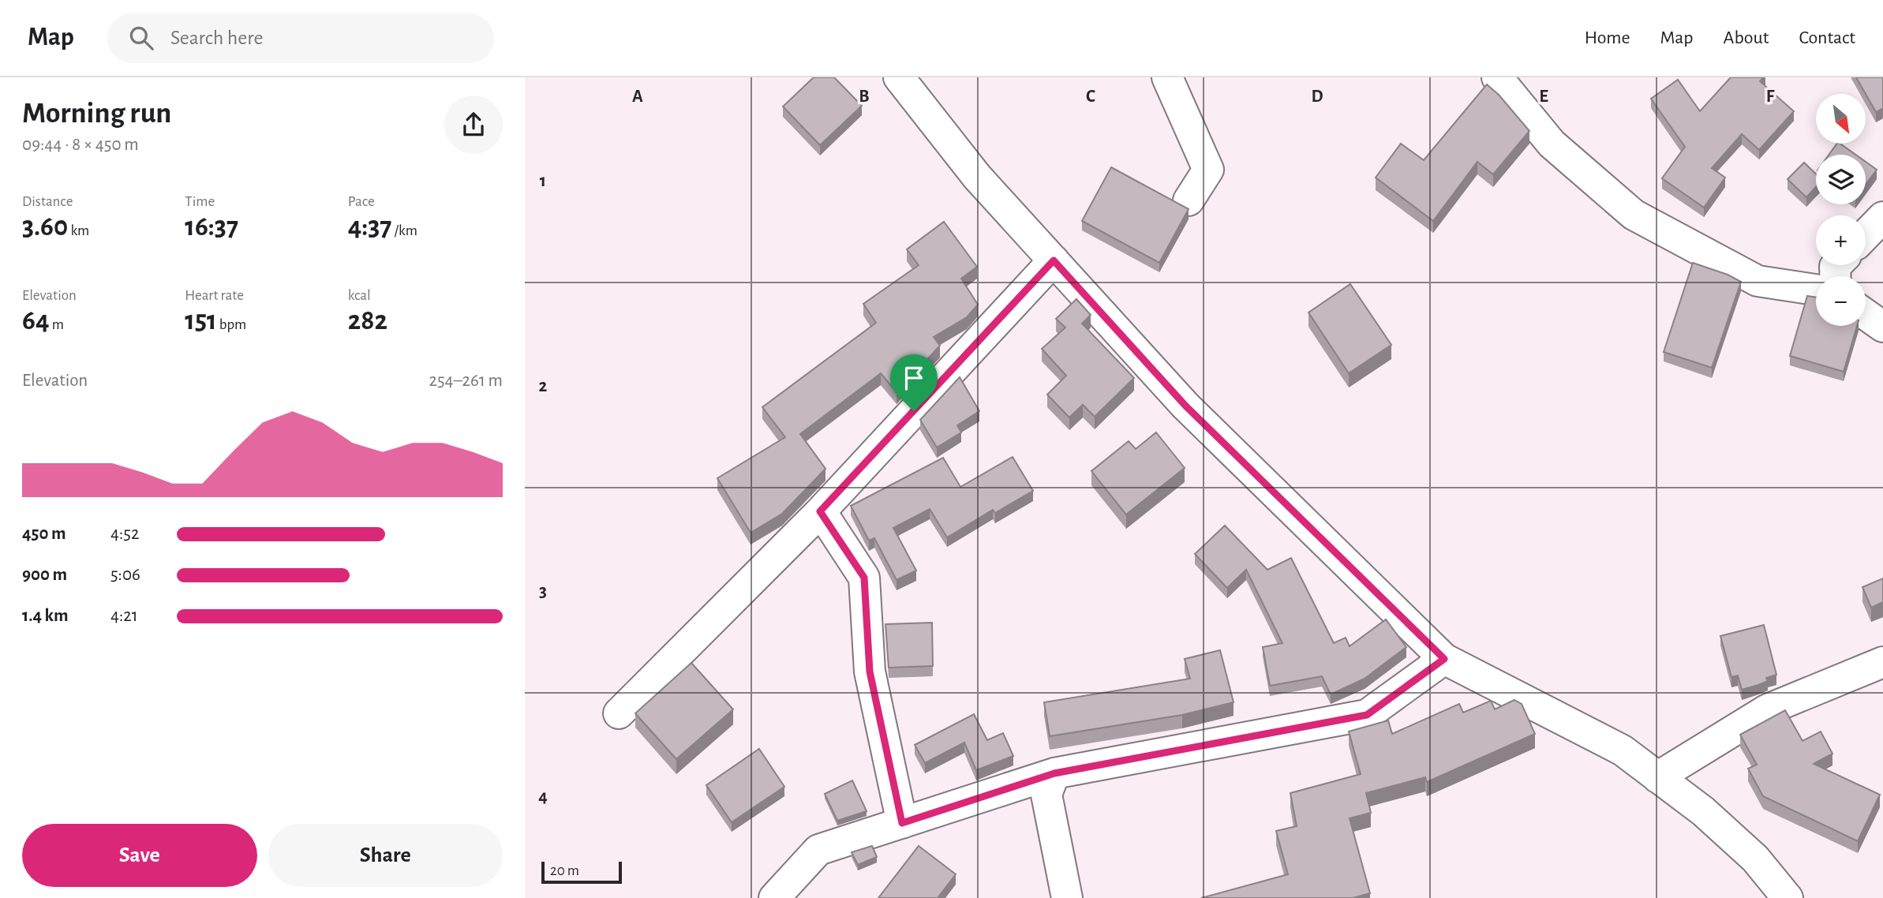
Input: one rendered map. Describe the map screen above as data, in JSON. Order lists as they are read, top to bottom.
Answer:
{
  "scale_bar": "20 m",
  "north": "bottom right",
  "page": {
    "header": "Map",
    "search": "Search here",
    "nav": [
      "Home",
      "Map",
      "About",
      "Contact"
    ],
    "heading": ["Morning run", "09:44 · 8 × 450 m"],
    "map_buttons": ["+", "−"],
    "stats": [
      ["Distance", "3.60 km"],
      ["Time", "16:37"],
      ["Pace", "4:37 /km"],
      ["Elevation", "64 m"],
      ["Heart rate", "151 bpm"],
      ["kcal", "282"]
    ],
    "chart": ["Elevation", "254–261 m"],
    "list": [
      {
        "name": "450 m",
        "note": "4:52"
      },
      {
        "name": "900 m",
        "note": "5:06"
      },
      {
        "name": "1.4 km",
        "note": "4:21"
      }
    ],
    "buttons": ["Save", "Share"],
    "scale": "20 m"
  },
  "grid": {
    "columns": [
      "A",
      "B",
      "C",
      "D",
      "E",
      "F"
    ],
    "rows": [
      "1",
      "2",
      "3",
      "4"
    ]
  }
}
